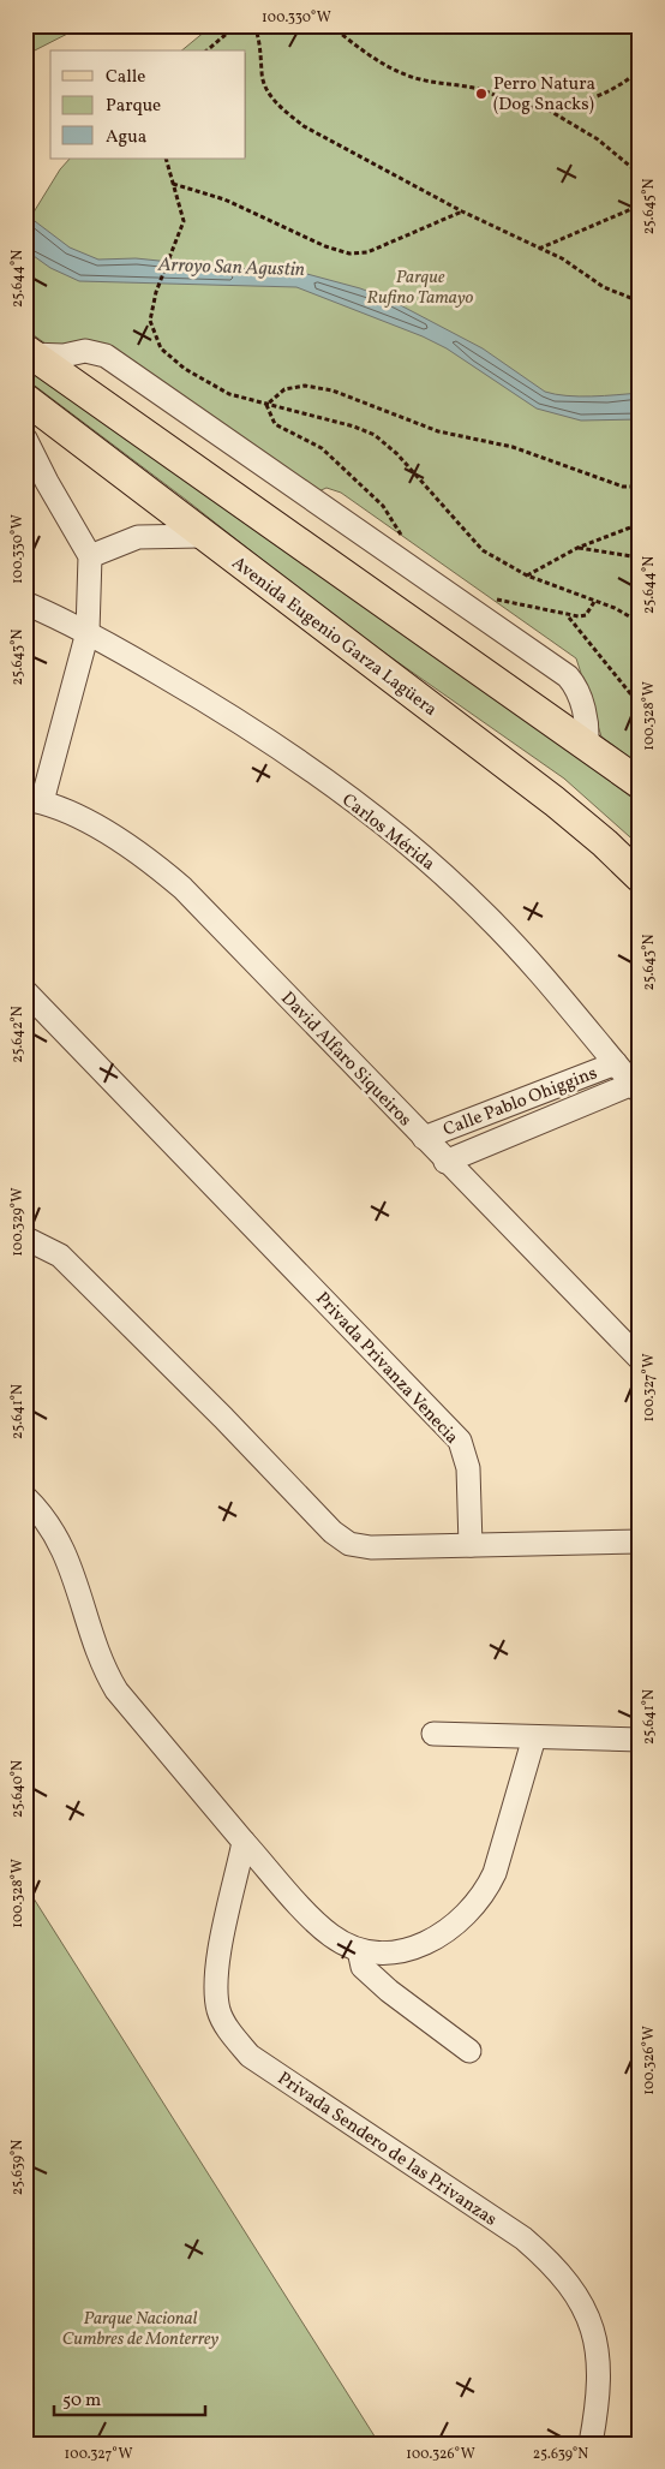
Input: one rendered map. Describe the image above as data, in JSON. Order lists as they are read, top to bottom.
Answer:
{
  "streets": {
    "main road": ["Avenida Eugenio Garza Lagüera"],
    "street": [
      "Carlos Mérida",
      "David Alfaro Siqueiros",
      "Calle Pablo Ohiggins",
      "Privada Privanza Venecia",
      "Privada Sendero de las Privanzas"
    ]
  },
  "crossings": [
    ["Carlos Mérida", "Calle Pablo Ohiggins"],
    ["David Alfaro Siqueiros", "Calle Pablo Ohiggins"]
  ],
  "water": ["Arroyo San Agustin"],
  "parks": ["Parque Rufino Tamayo", "Parque Nacional Cumbres de Monterrey"],
  "places": ["Perro Natura (Dog Snacks)"],
  "legend": ["Calle", "Parque", "Agua"],
  "scale_bar": "50 m",
  "coordinates": [
    "100.330°W",
    "25.645°N",
    "25.644°N",
    "25.643°N",
    "100.328°W",
    "25.642°N",
    "100.329°W",
    "100.327°W",
    "25.641°N",
    "25.640°N",
    "100.326°W",
    "25.639°N"
  ]
}
